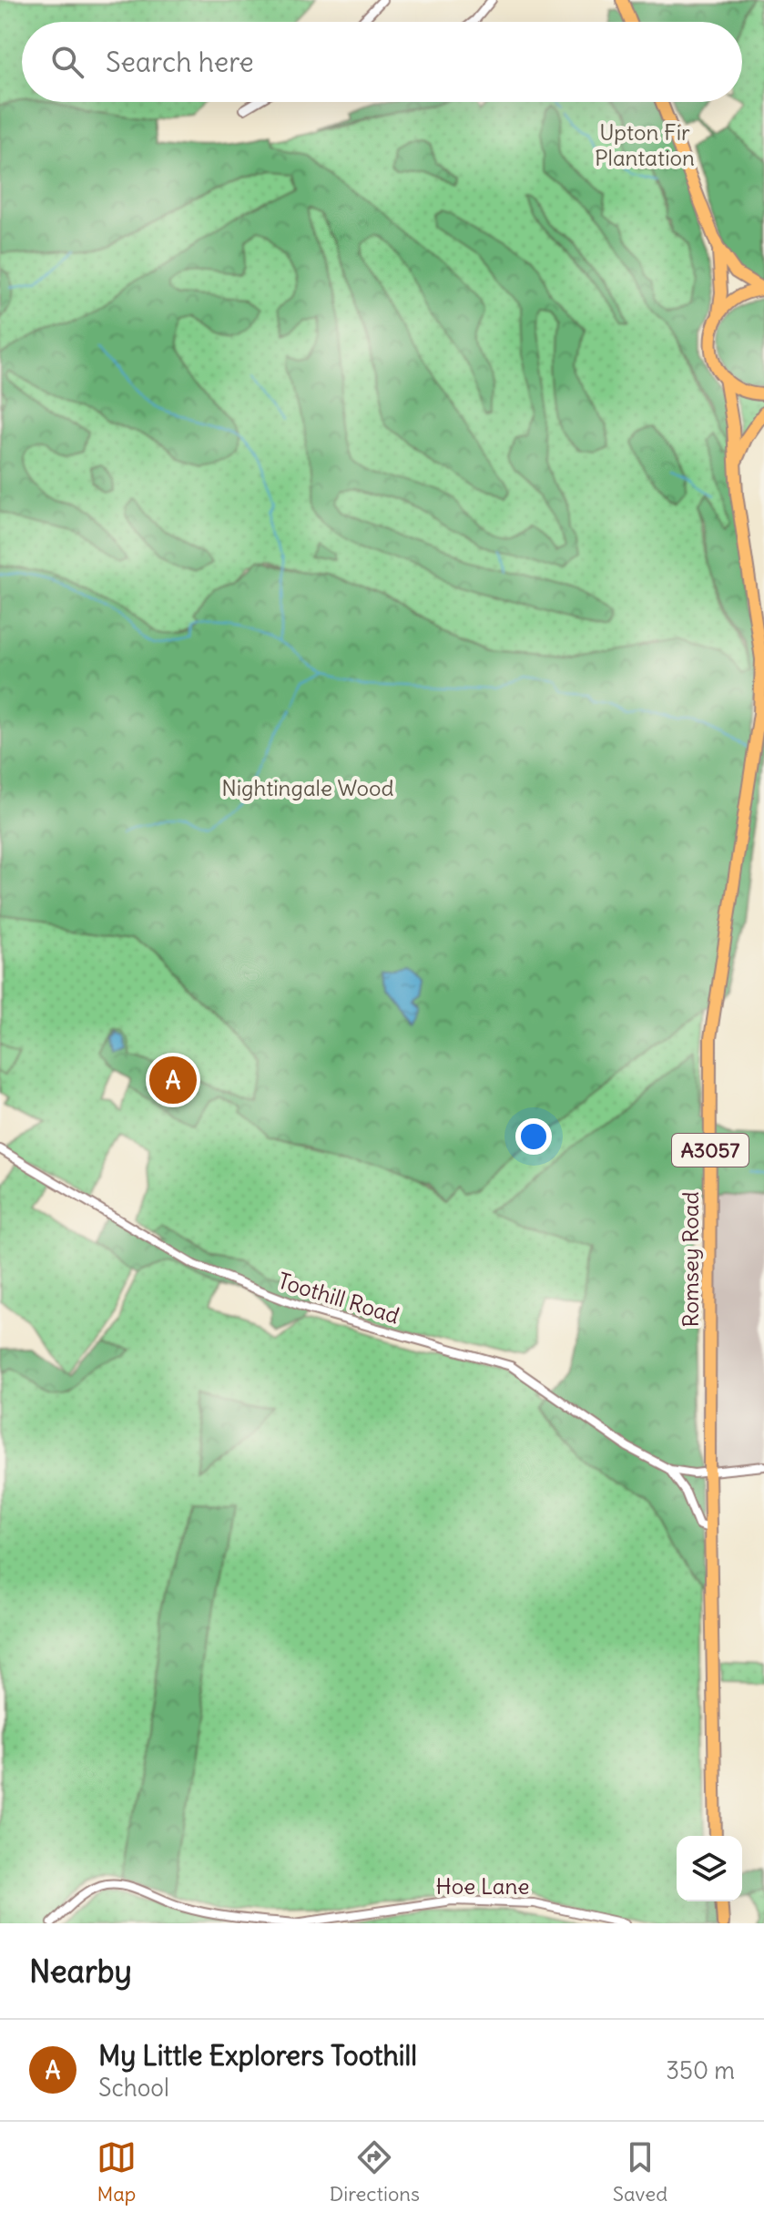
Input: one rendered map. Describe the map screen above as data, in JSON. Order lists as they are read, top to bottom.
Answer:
{
  "streets": {
    "main road": ["A3057", "Romsey Road"],
    "street": ["Toothill Road", "Hoe Lane"]
  },
  "crossings": [
    ["Romsey Road", "Toothill Road"]
  ],
  "parks": ["Upton Fir Plantation", "Nightingale Wood"],
  "page": {
    "search": "Search here",
    "pins": "A",
    "heading": "Nearby",
    "list": [
      {
        "mark": "A",
        "name": "My Little Explorers Toothill",
        "note": "School",
        "value": "350 m"
      }
    ],
    "nav": ["Map", "Directions", "Saved"]
  }
}
